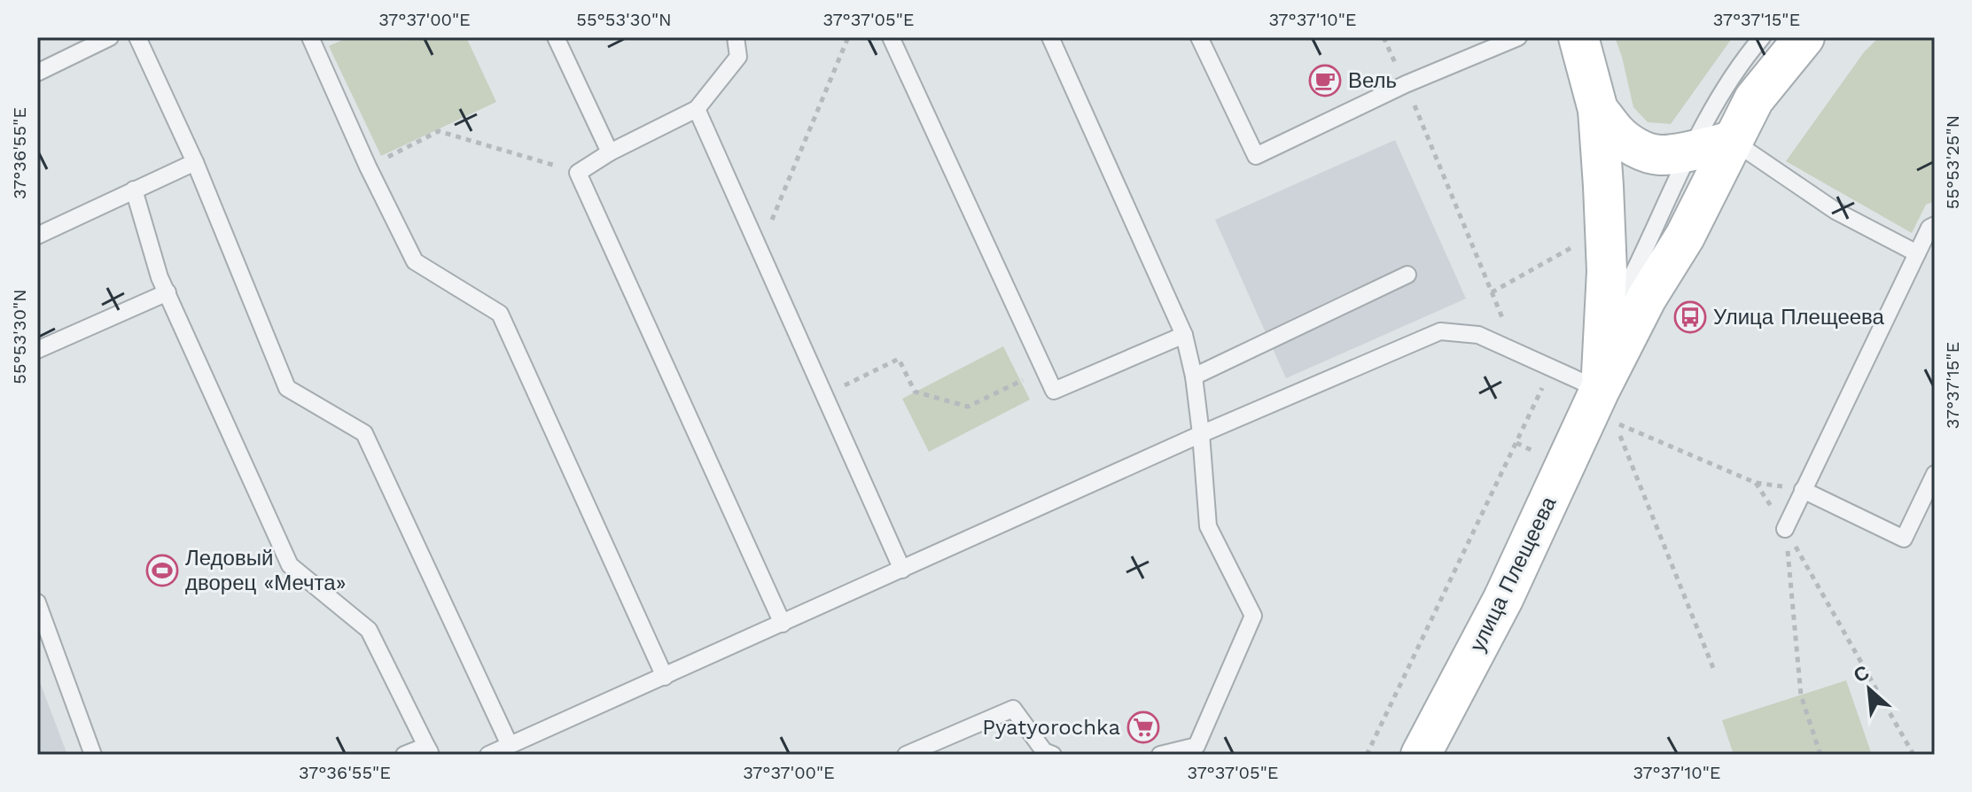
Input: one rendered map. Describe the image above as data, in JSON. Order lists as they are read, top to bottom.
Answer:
{
  "streets": {
    "main road": ["улица Плещеева"]
  },
  "places": {
    "cafe": ["Вель"],
    "bus stop": ["Улица Плещеева"],
    "sports": ["Ледовый дворец «Мечта»"],
    "supermarket": ["Pyatyorochka"]
  },
  "north": "top left",
  "coordinates": [
    "37°37'00\"E",
    "55°53'30\"N",
    "37°37'05\"E",
    "37°37'10\"E",
    "37°37'15\"E",
    "37°36'55\"E",
    "55°53'25\"N"
  ]
}
